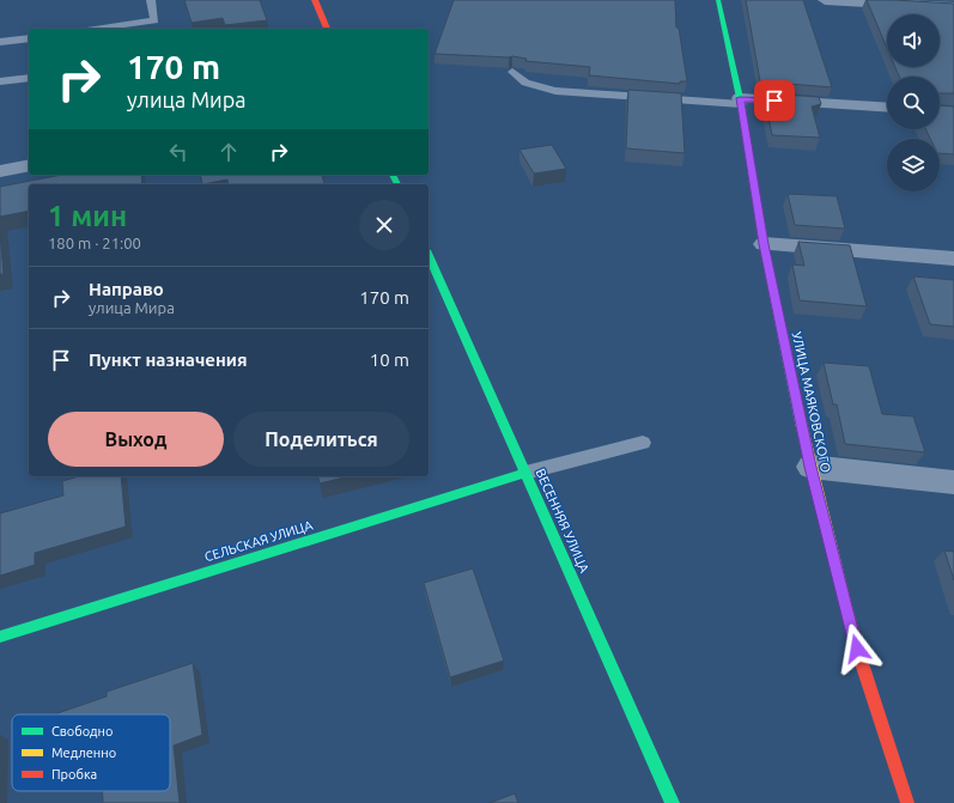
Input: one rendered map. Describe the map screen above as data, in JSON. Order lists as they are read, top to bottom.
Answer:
{
  "streets": {
    "street": ["УЛИЦА МАЯКОВСКОГО", "ВЕСЕННЯЯ УЛИЦА", "СЕЛЬСКАЯ УЛИЦА"]
  },
  "crossings": [
    ["ВЕСЕННЯЯ УЛИЦА", "СЕЛЬСКАЯ УЛИЦА"]
  ],
  "legend": ["Свободно", "Медленно", "Пробка"],
  "page": {
    "turn": ["170 m", "улица Мира"],
    "heading": ["1 мин", "180 m · 21:00"],
    "list": [
      {
        "name": "Направо",
        "note": "улица Мира",
        "value": "170 m"
      },
      {
        "name": "Пункт назначения",
        "value": "10 m"
      }
    ],
    "buttons": ["Выход", "Поделиться"]
  }
}
